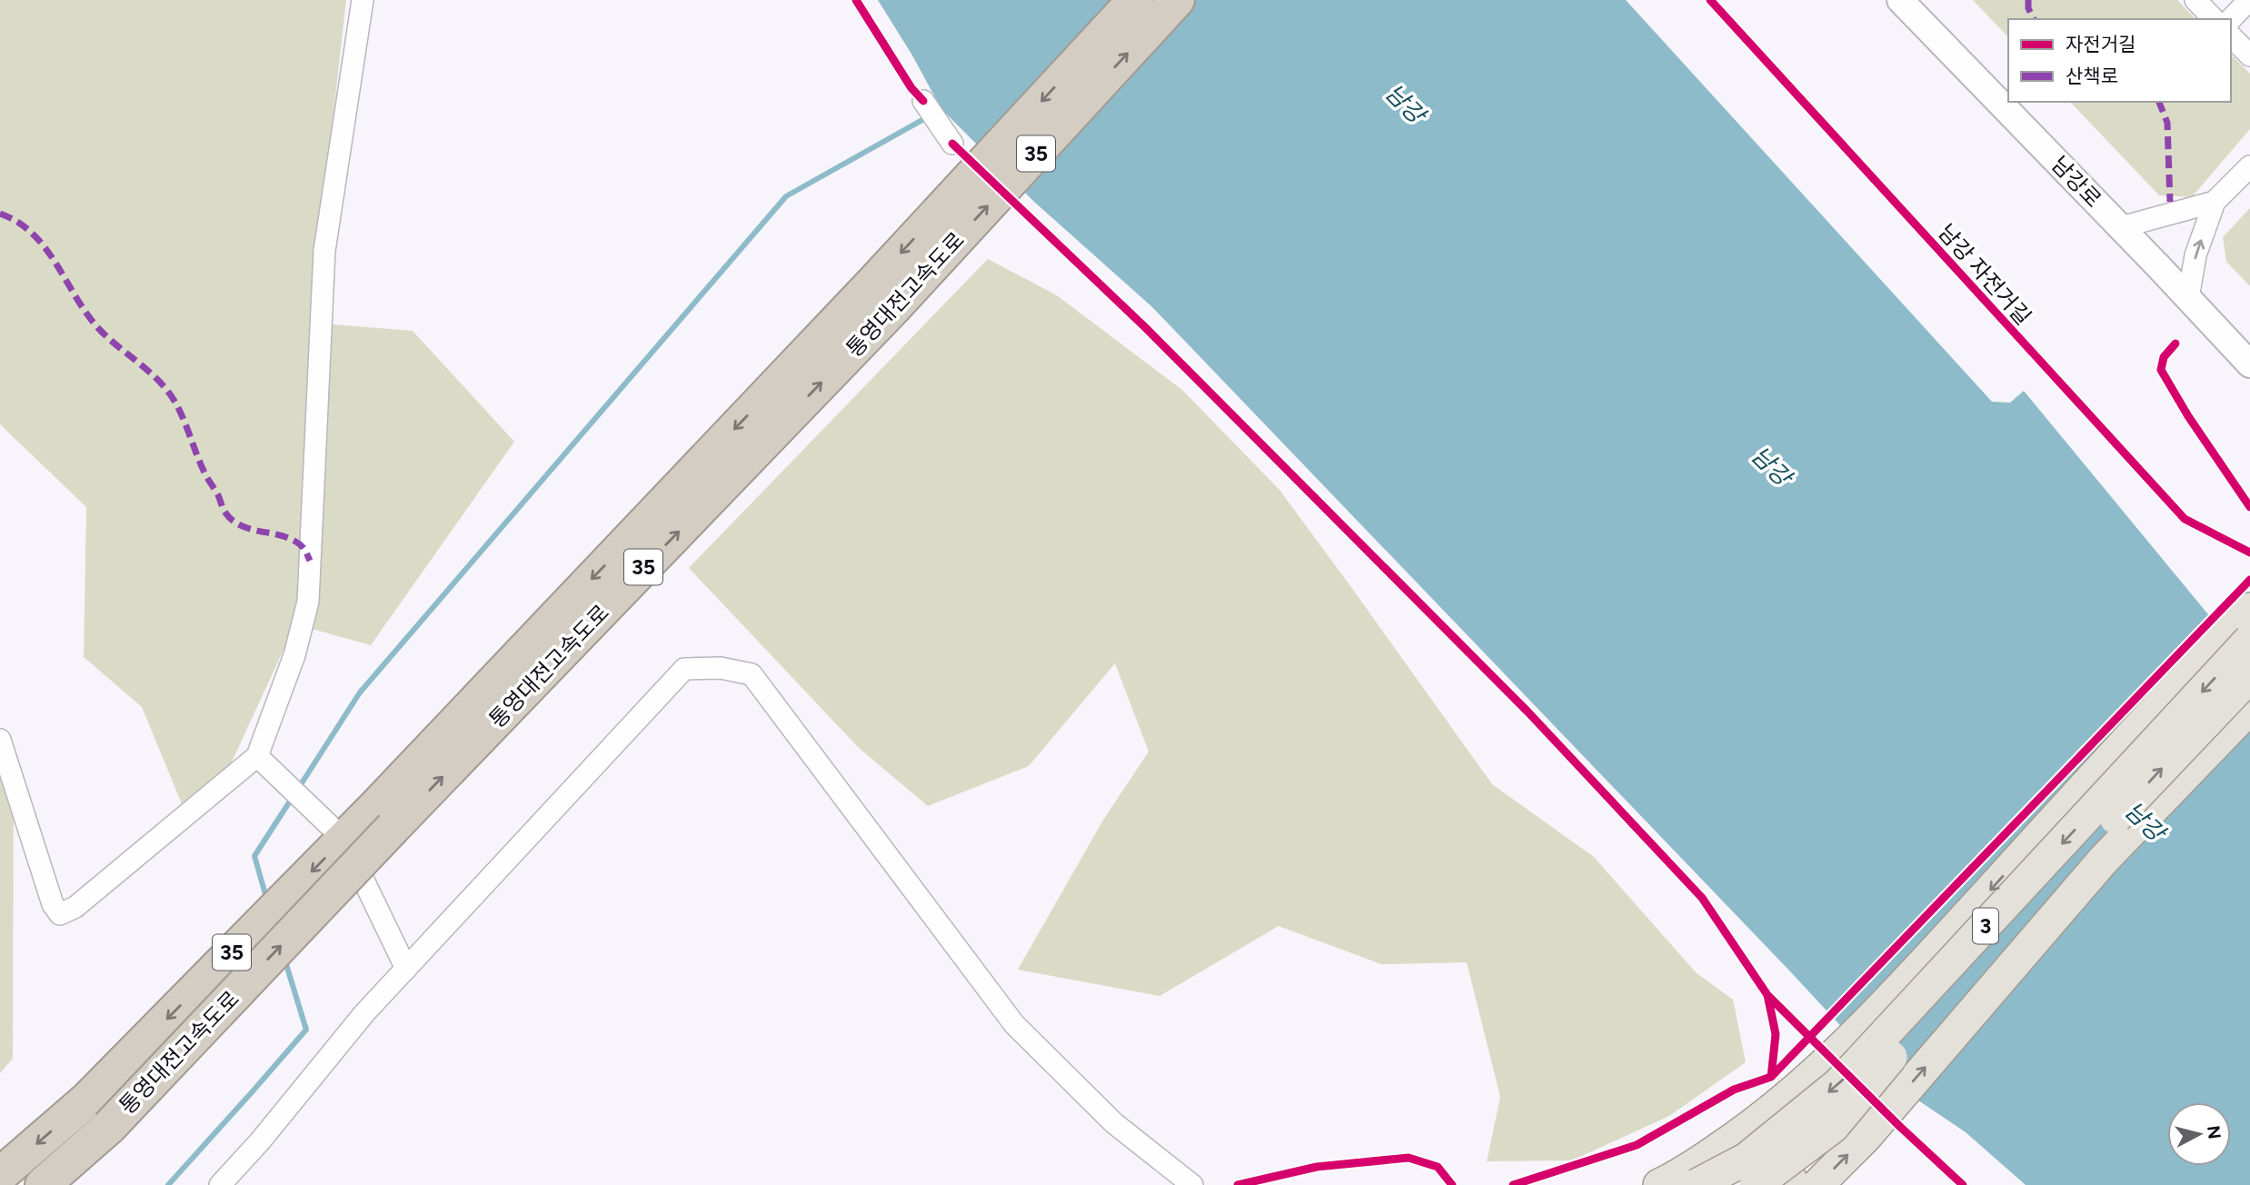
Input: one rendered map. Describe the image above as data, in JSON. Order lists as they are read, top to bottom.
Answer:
{
  "streets": {
    "highway": ["35", "통영대전고속도로"],
    "main road": ["3"],
    "street": ["남강로"],
    "cycle path": ["남강 자전거길"]
  },
  "water": ["남강"],
  "legend": ["자전거길", "산책로"],
  "north": "right"
}
